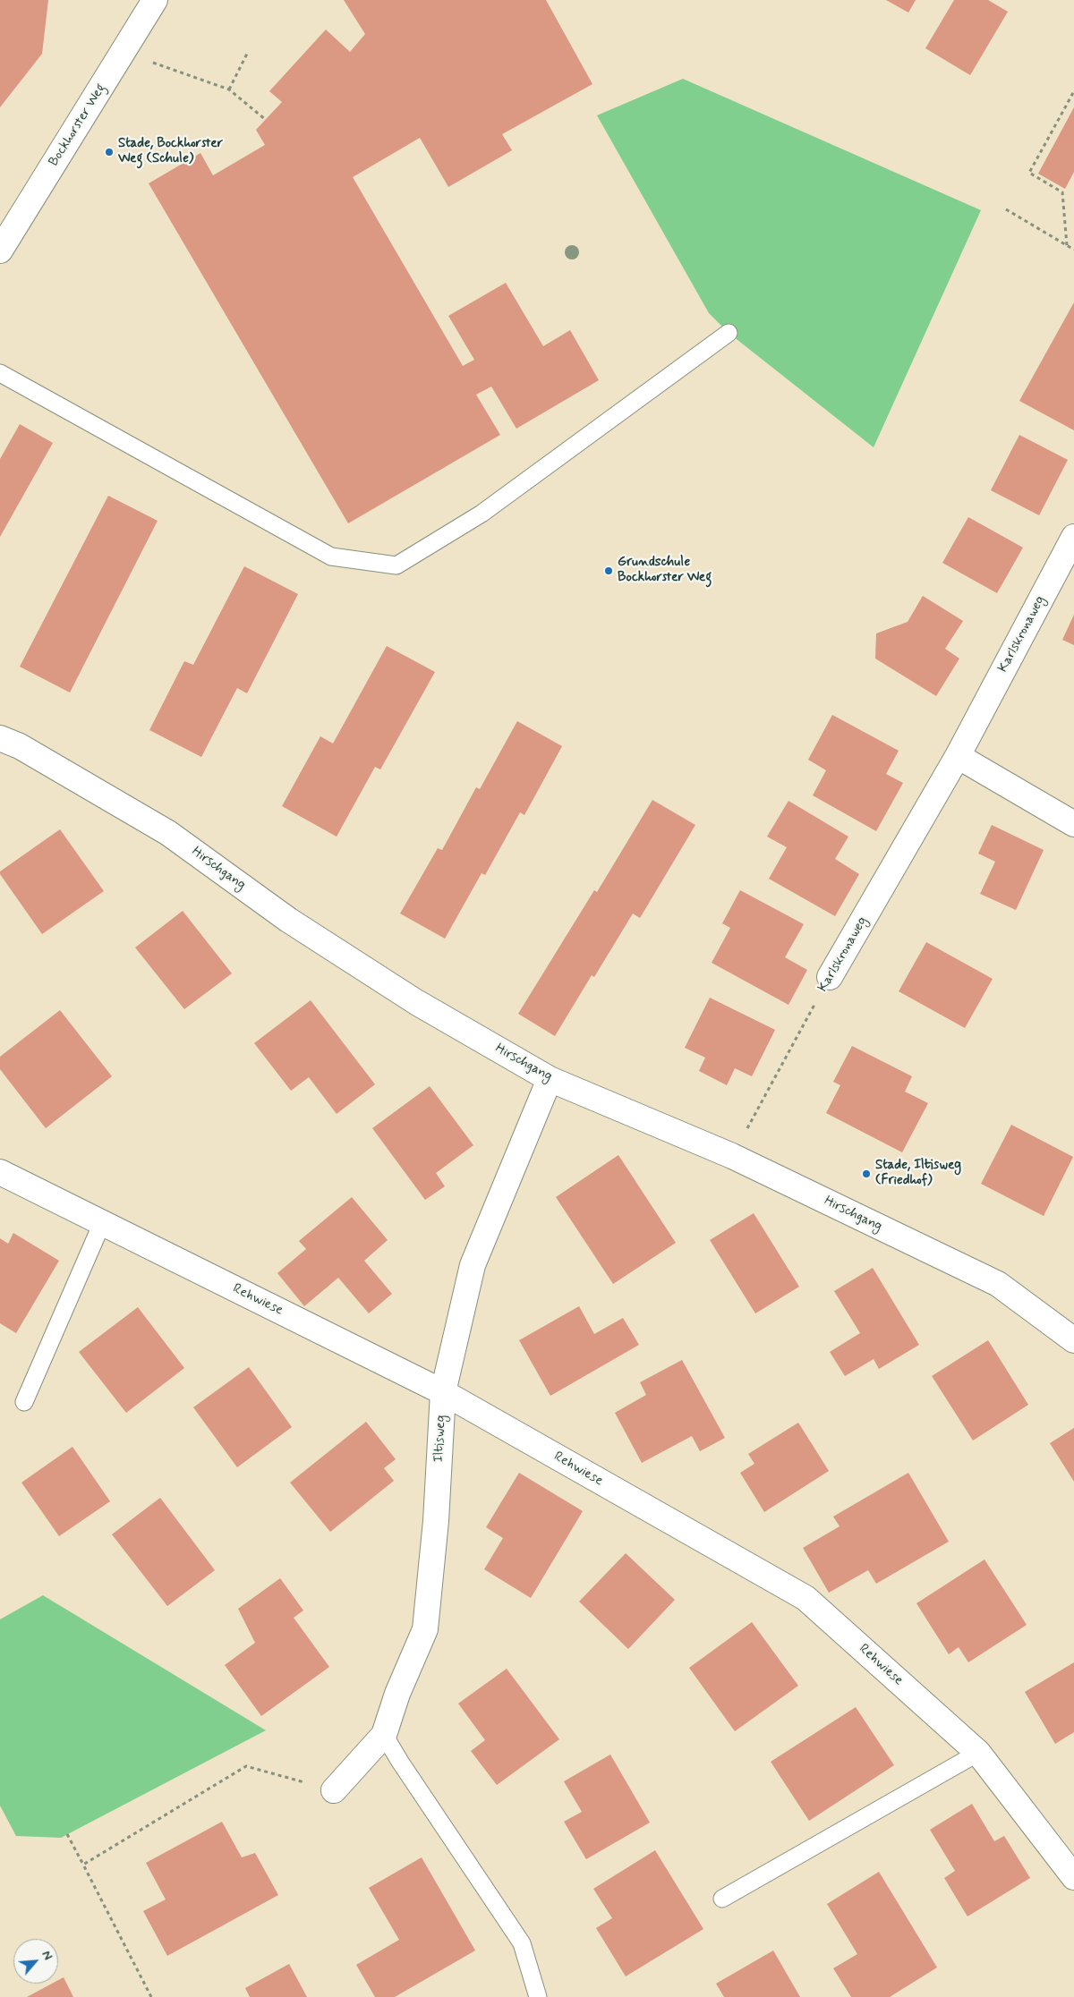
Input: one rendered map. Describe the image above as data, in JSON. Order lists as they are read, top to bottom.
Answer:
{
  "streets": {
    "street": [
      "Bockhorster Weg",
      "Karlskronaweg",
      "Hirschgang",
      "Rehwiese",
      "Iltisweg"
    ]
  },
  "crossings": [
    ["Karlskronaweg", "Hirschgang"],
    ["Hirschgang", "Iltisweg"],
    ["Rehwiese", "Iltisweg"]
  ],
  "places": ["Stade, Bockhorster Weg (Schule)", "Grundschule Bockhorster Weg", "Stade, Iltisweg (Friedhof)"],
  "north": "top right"
}
